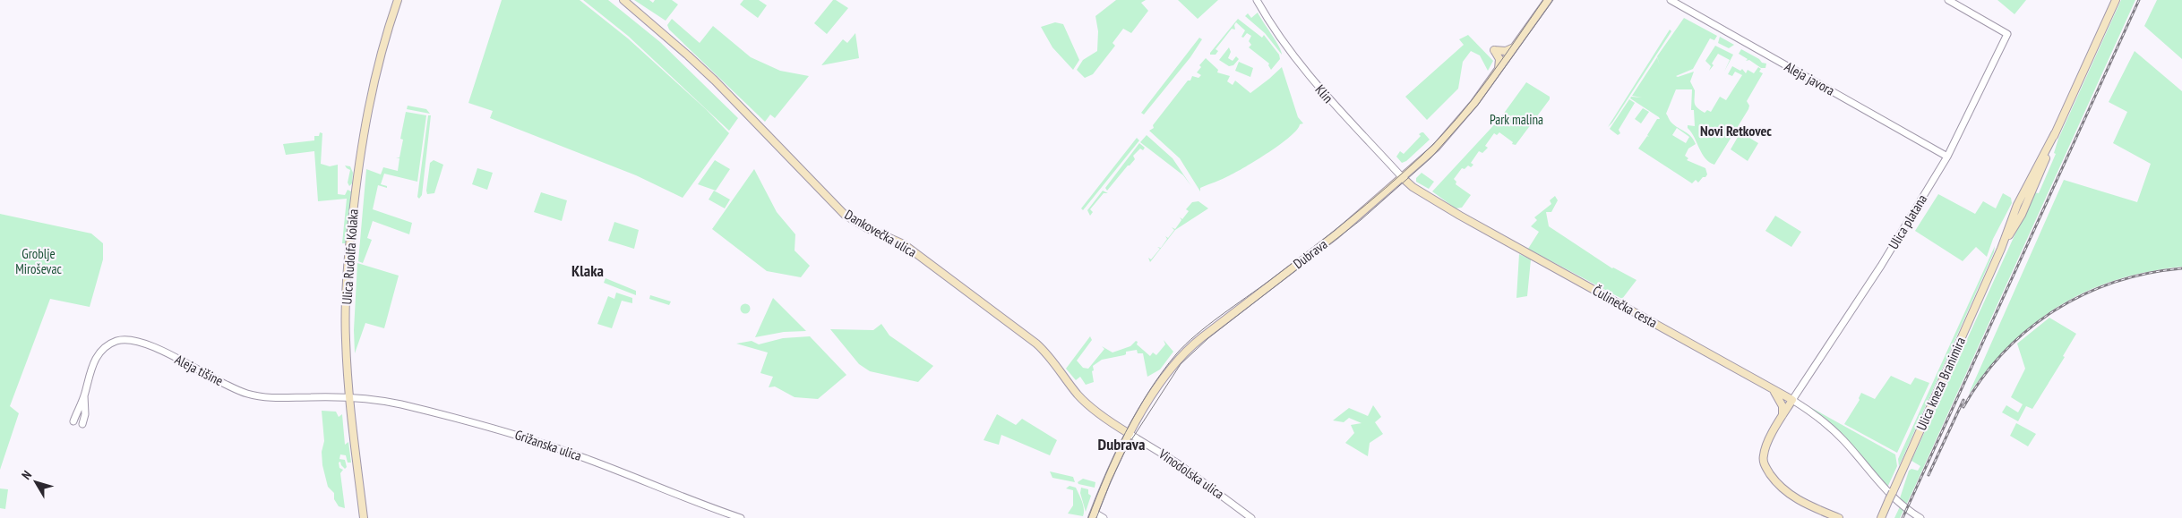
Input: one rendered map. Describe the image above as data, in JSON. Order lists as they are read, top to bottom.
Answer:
{
  "streets": {
    "main road": [
      "Dankovečka ulica",
      "Dubrava",
      "Ulica Rudolfa Kolaka",
      "Čulinečka cesta",
      "Ulica kneza Branimira"
    ],
    "street": [
      "Aleja javora",
      "Klin",
      "Ulica platana",
      "Aleja tišine",
      "Grižanska ulica",
      "Vinodolska ulica"
    ]
  },
  "crossings": [
    ["Aleja javora", "Ulica platana"],
    ["Klin", "Dubrava"],
    ["Klin", "Čulinečka cesta"],
    ["Ulica platana", "Čulinečka cesta"],
    ["Dankovečka ulica", "Dubrava"],
    ["Dankovečka ulica", "Vinodolska ulica"],
    ["Dubrava", "Čulinečka cesta"],
    ["Dubrava", "Vinodolska ulica"],
    ["Ulica Rudolfa Kolaka", "Aleja tišine"],
    ["Ulica Rudolfa Kolaka", "Grižanska ulica"],
    ["Aleja tišine", "Grižanska ulica"]
  ],
  "districts": ["Novi Retkovec", "Klaka", "Dubrava"],
  "parks": ["Park malina", "Groblje Miroševac"],
  "north": "top left"
}
